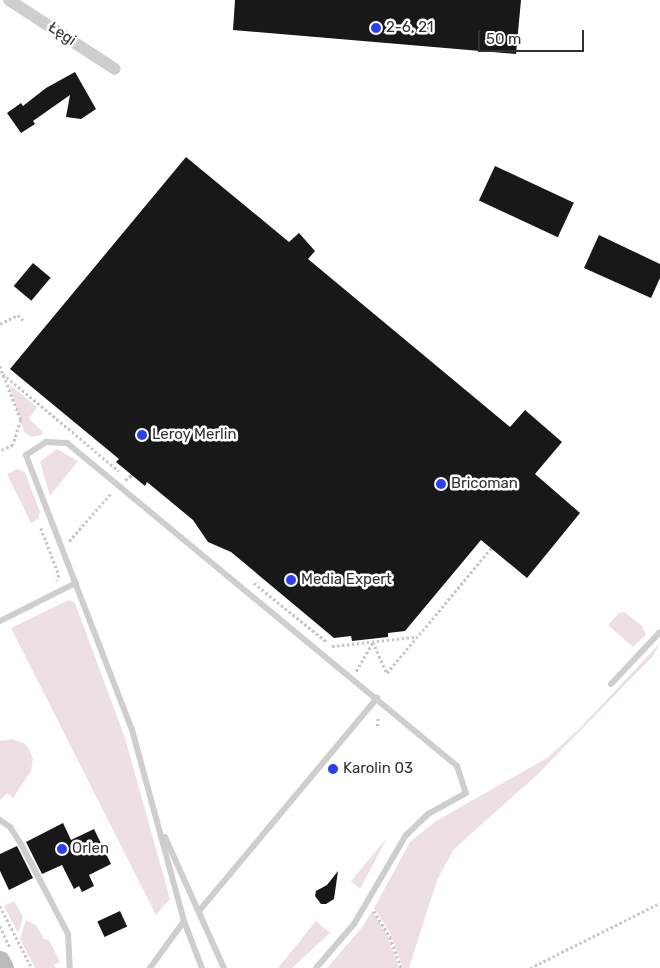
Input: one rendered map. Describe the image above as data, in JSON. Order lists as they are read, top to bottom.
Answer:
{
  "streets": {
    "street": ["Łęgi"]
  },
  "places": [
    "2-6, 21",
    "Leroy Merlin",
    "Bricoman",
    "Media Expert",
    "Karolin 03",
    "Orlen"
  ],
  "scale_bar": "50 m"
}
